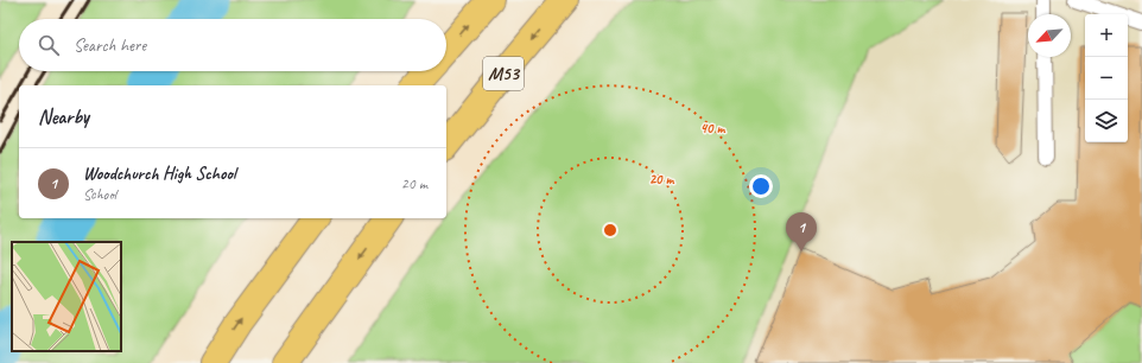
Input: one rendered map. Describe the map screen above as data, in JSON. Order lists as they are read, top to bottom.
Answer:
{
  "streets": {
    "highway": ["M53"]
  },
  "north": "bottom left",
  "page": {
    "map_buttons": ["+", "−"],
    "search": "Search here",
    "heading": "Nearby",
    "list": [
      {
        "mark": "1",
        "name": "Woodchurch High School",
        "note": "School",
        "value": "20 m"
      }
    ],
    "pins": "1"
  },
  "rings": ["40 m", "20 m"]
}
